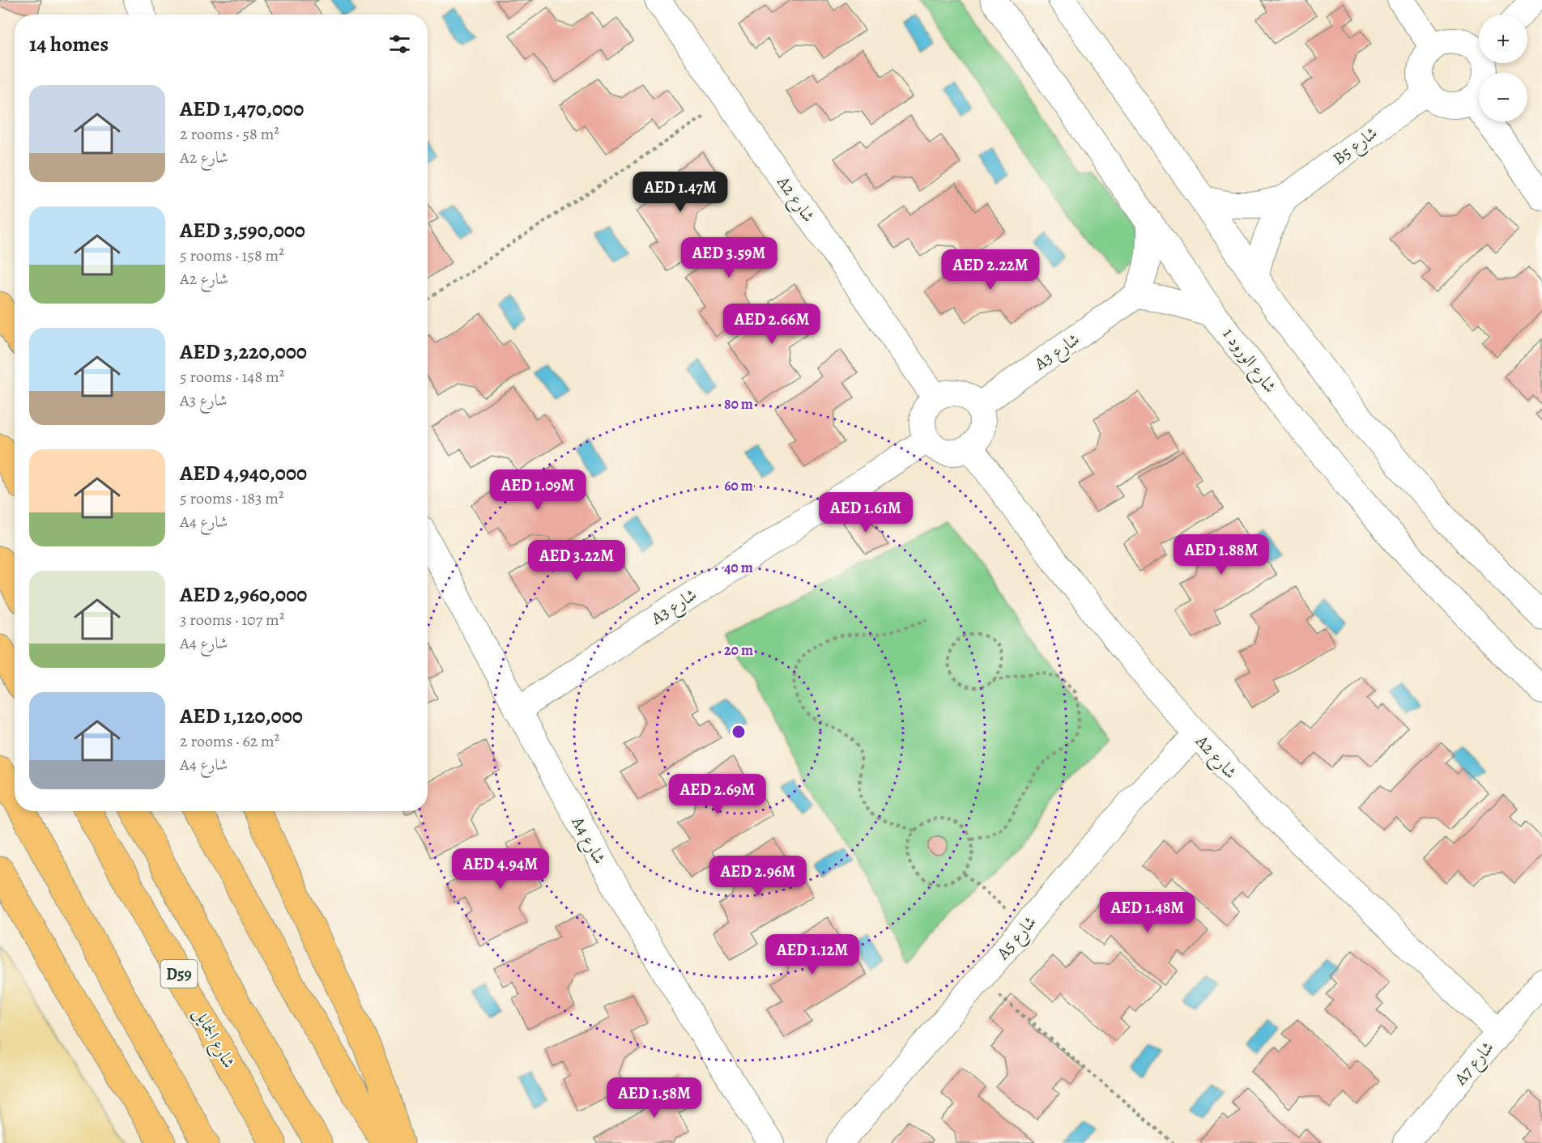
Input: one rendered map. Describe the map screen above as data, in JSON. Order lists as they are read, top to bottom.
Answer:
{
  "streets": {
    "main road": ["D59", "شارع الجمايل"],
    "street": [
      "B5 شارع",
      "A2 شارع",
      "A3 شارع",
      "شارع الورود 1",
      "A4 شارع",
      "A5 شارع",
      "A7 شارع"
    ]
  },
  "crossings": [
    ["A2 شارع", "A3 شارع"],
    ["A2 شارع", "A5 شارع"],
    ["A2 شارع", "A7 شارع"],
    ["A3 شارع", "A4 شارع"]
  ],
  "page": {
    "map_buttons": ["+", "−"],
    "heading": "14 homes",
    "list": [
      {
        "name": "AED 1,470,000",
        "note": "2 rooms · 58 m² · A2 شارع"
      },
      {
        "name": "AED 3,590,000",
        "note": "5 rooms · 158 m² · A2 شارع"
      },
      {
        "name": "AED 3,220,000",
        "note": "5 rooms · 148 m² · A3 شارع"
      },
      {
        "name": "AED 4,940,000",
        "note": "5 rooms · 183 m² · A4 شارع"
      },
      {
        "name": "AED 2,960,000",
        "note": "3 rooms · 107 m² · A4 شارع"
      },
      {
        "name": "AED 1,120,000",
        "note": "2 rooms · 62 m² · A4 شارع"
      }
    ],
    "price": [
      "AED 1.47M",
      "AED 3.59M",
      "AED 2.22M",
      "AED 2.66M",
      "AED 1.09M",
      "AED 1.61M",
      "AED 1.88M",
      "AED 3.22M",
      "AED 2.69M",
      "AED 4.94M",
      "AED 2.96M",
      "AED 1.48M",
      "AED 1.12M",
      "AED 1.58M"
    ]
  },
  "rings": [
    "80 m",
    "60 m",
    "40 m",
    "20 m"
  ]
}
